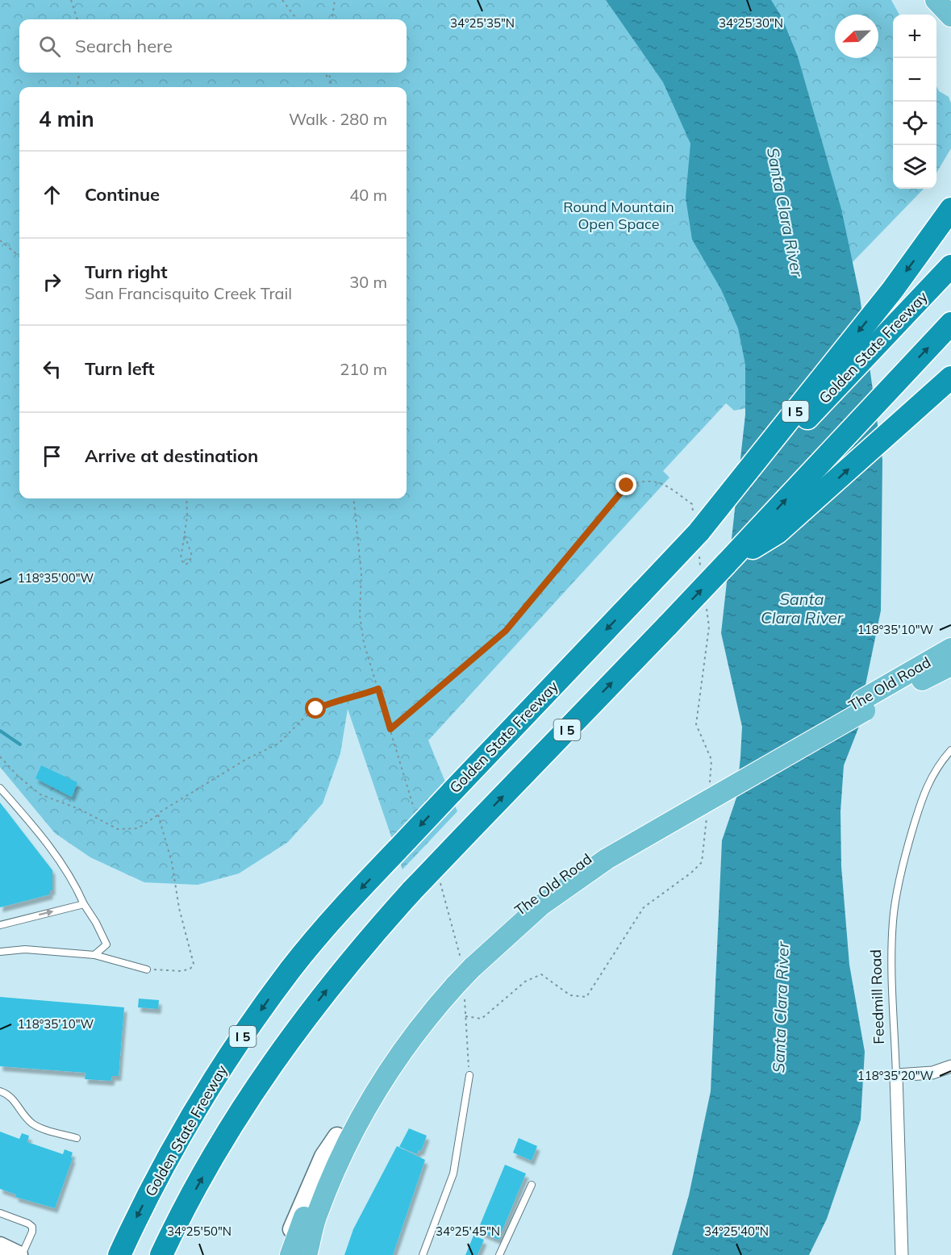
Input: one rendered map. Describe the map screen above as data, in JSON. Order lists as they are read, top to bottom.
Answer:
{
  "streets": {
    "highway": ["Golden State Freeway", "I 5"],
    "main road": ["The Old Road"],
    "street": ["Feedmill Road"]
  },
  "crossings": [
    ["Golden State Freeway", "I 5"]
  ],
  "water": ["Santa Clara River"],
  "parks": ["Round Mountain Open Space"],
  "north": "bottom left",
  "page": {
    "map_buttons": ["+", "−"],
    "search": "Search here",
    "heading": ["4 min", "Walk · 280 m"],
    "list": [
      ["Continue", "40 m"],
      ["Turn right", "San Francisquito Creek Trail", "30 m"],
      ["Turn left", "210 m"],
      "Arrive at destination"
    ]
  },
  "coordinates": [
    "34°25'35\"N",
    "34°25'30\"N",
    "118°35'00\"W",
    "118°35'10\"W",
    "118°35'20\"W",
    "34°25'50\"N",
    "34°25'45\"N",
    "34°25'40\"N"
  ]
}
